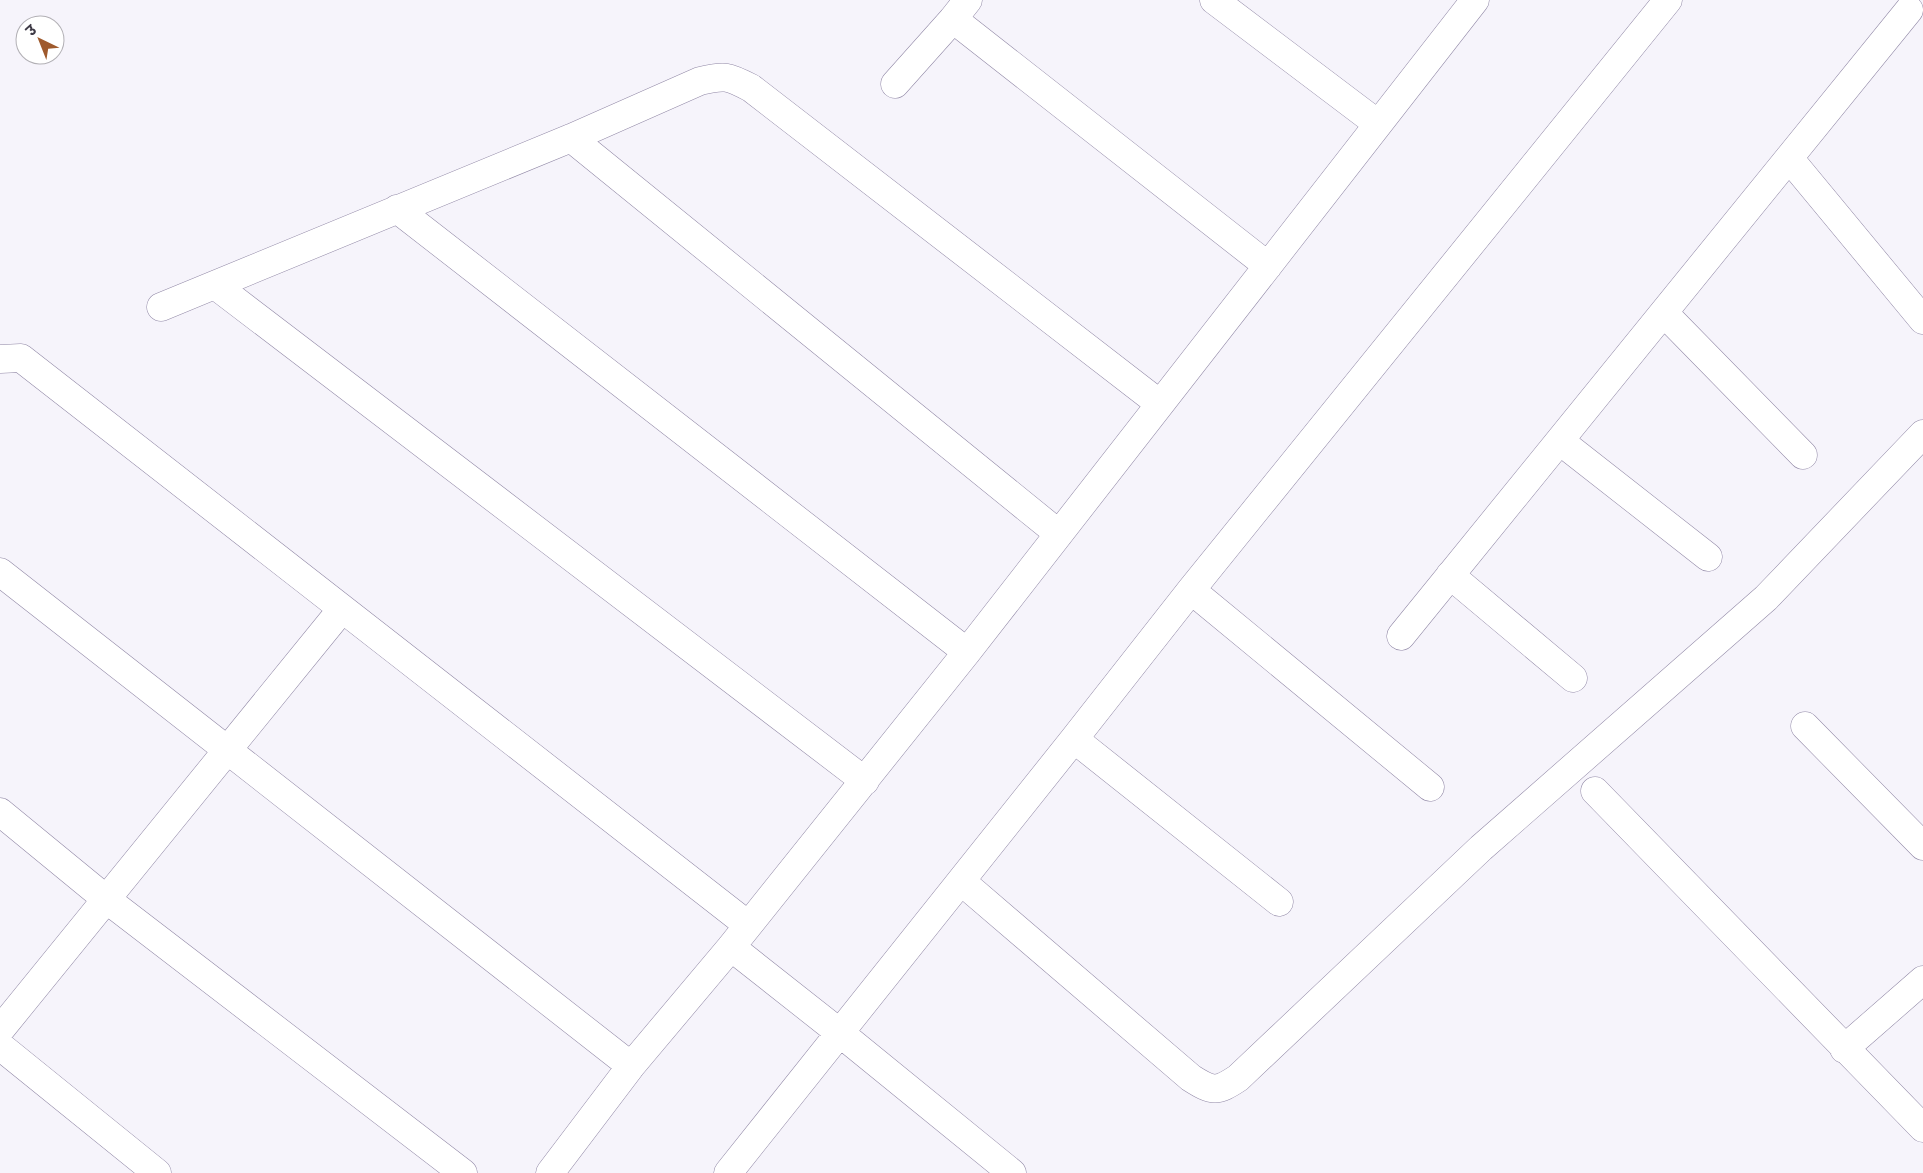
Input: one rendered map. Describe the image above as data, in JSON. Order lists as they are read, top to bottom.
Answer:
{
  "north": "top left"
}
